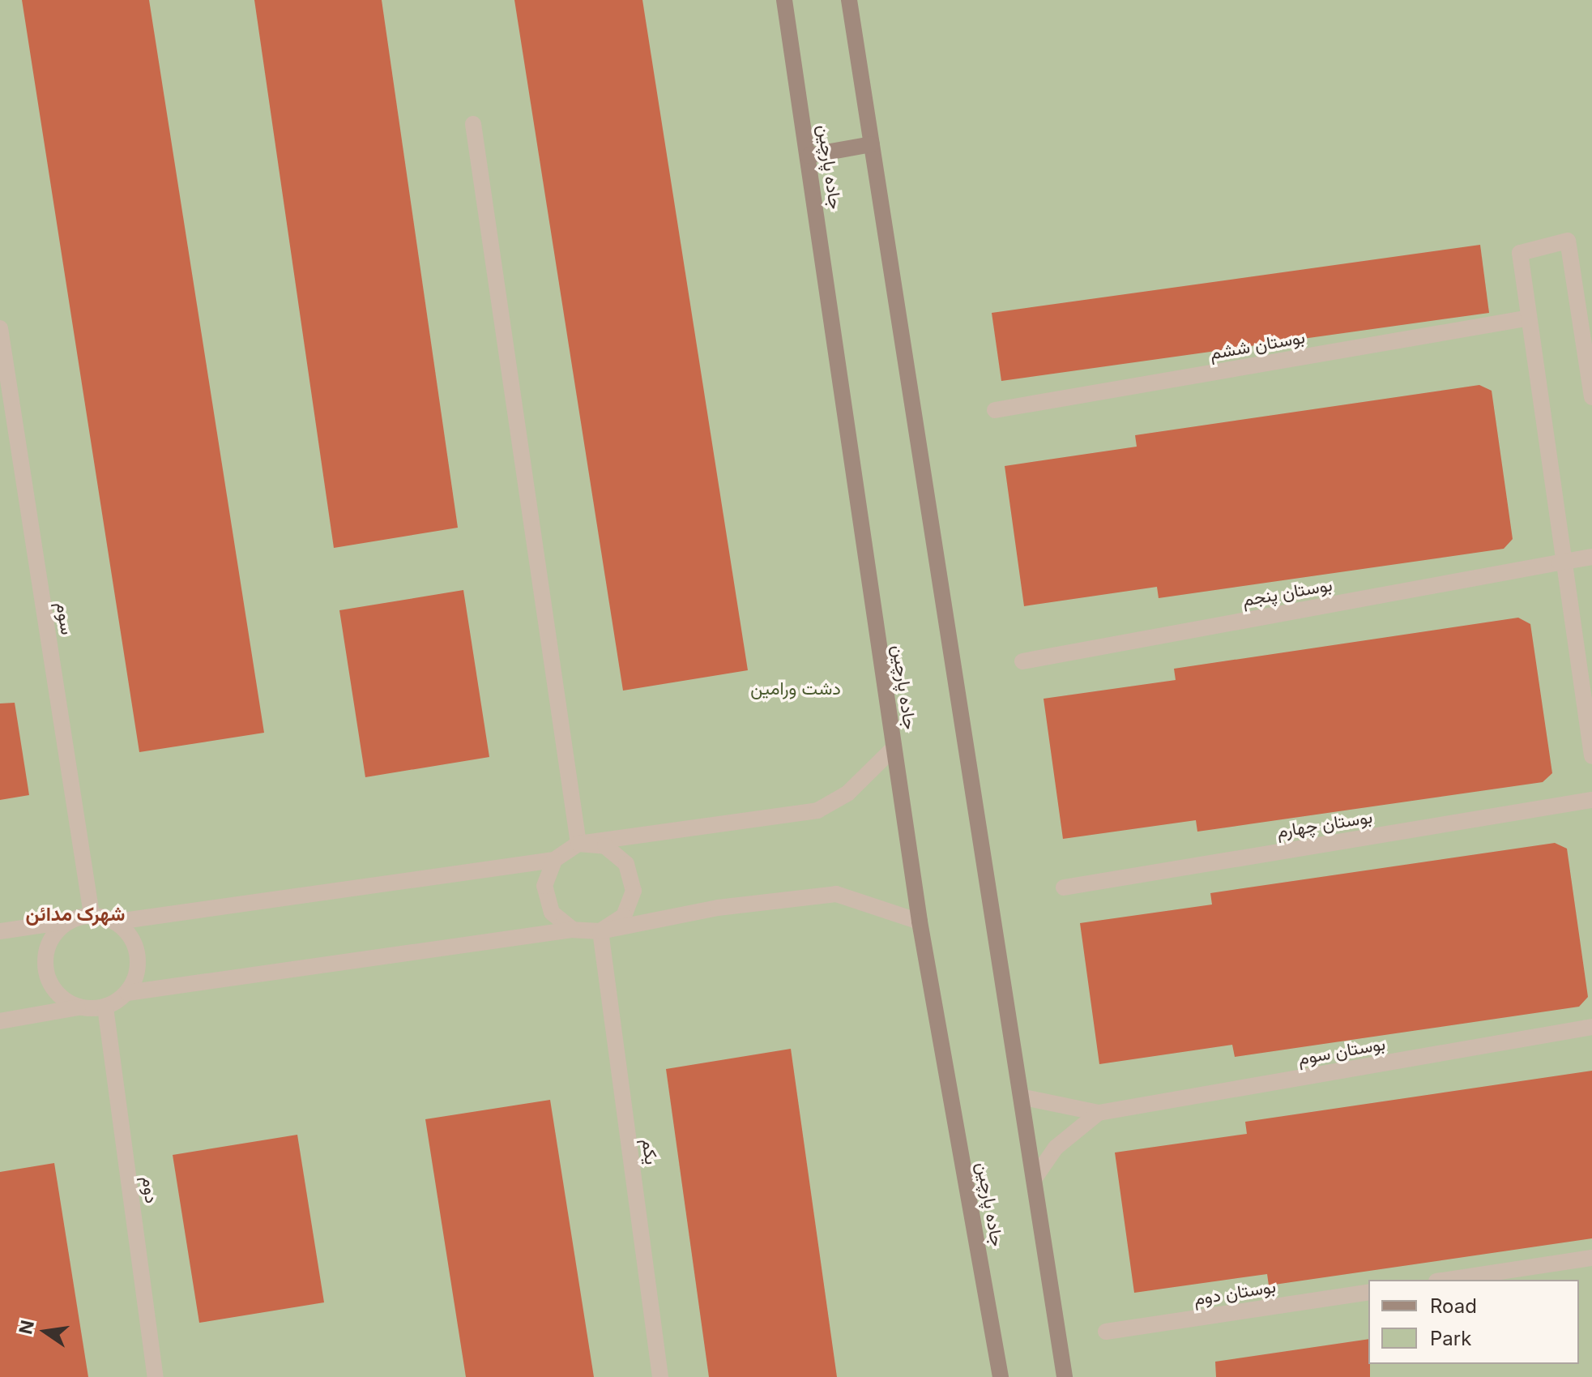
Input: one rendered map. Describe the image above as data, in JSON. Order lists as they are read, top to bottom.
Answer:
{
  "streets": {
    "main road": ["جاده پارچین"],
    "street": [
      "بوستان ششم",
      "بوستان پنجم",
      "سوم",
      "بوستان چهارم",
      "بوستان سوم",
      "یکم",
      "دوم",
      "بوستان دوم"
    ]
  },
  "crossings": [
    ["سوم", "دوم"]
  ],
  "districts": ["شهرک مدائن"],
  "parks": ["دشت ورامین"],
  "legend": ["Road", "Park"],
  "north": "left"
}
